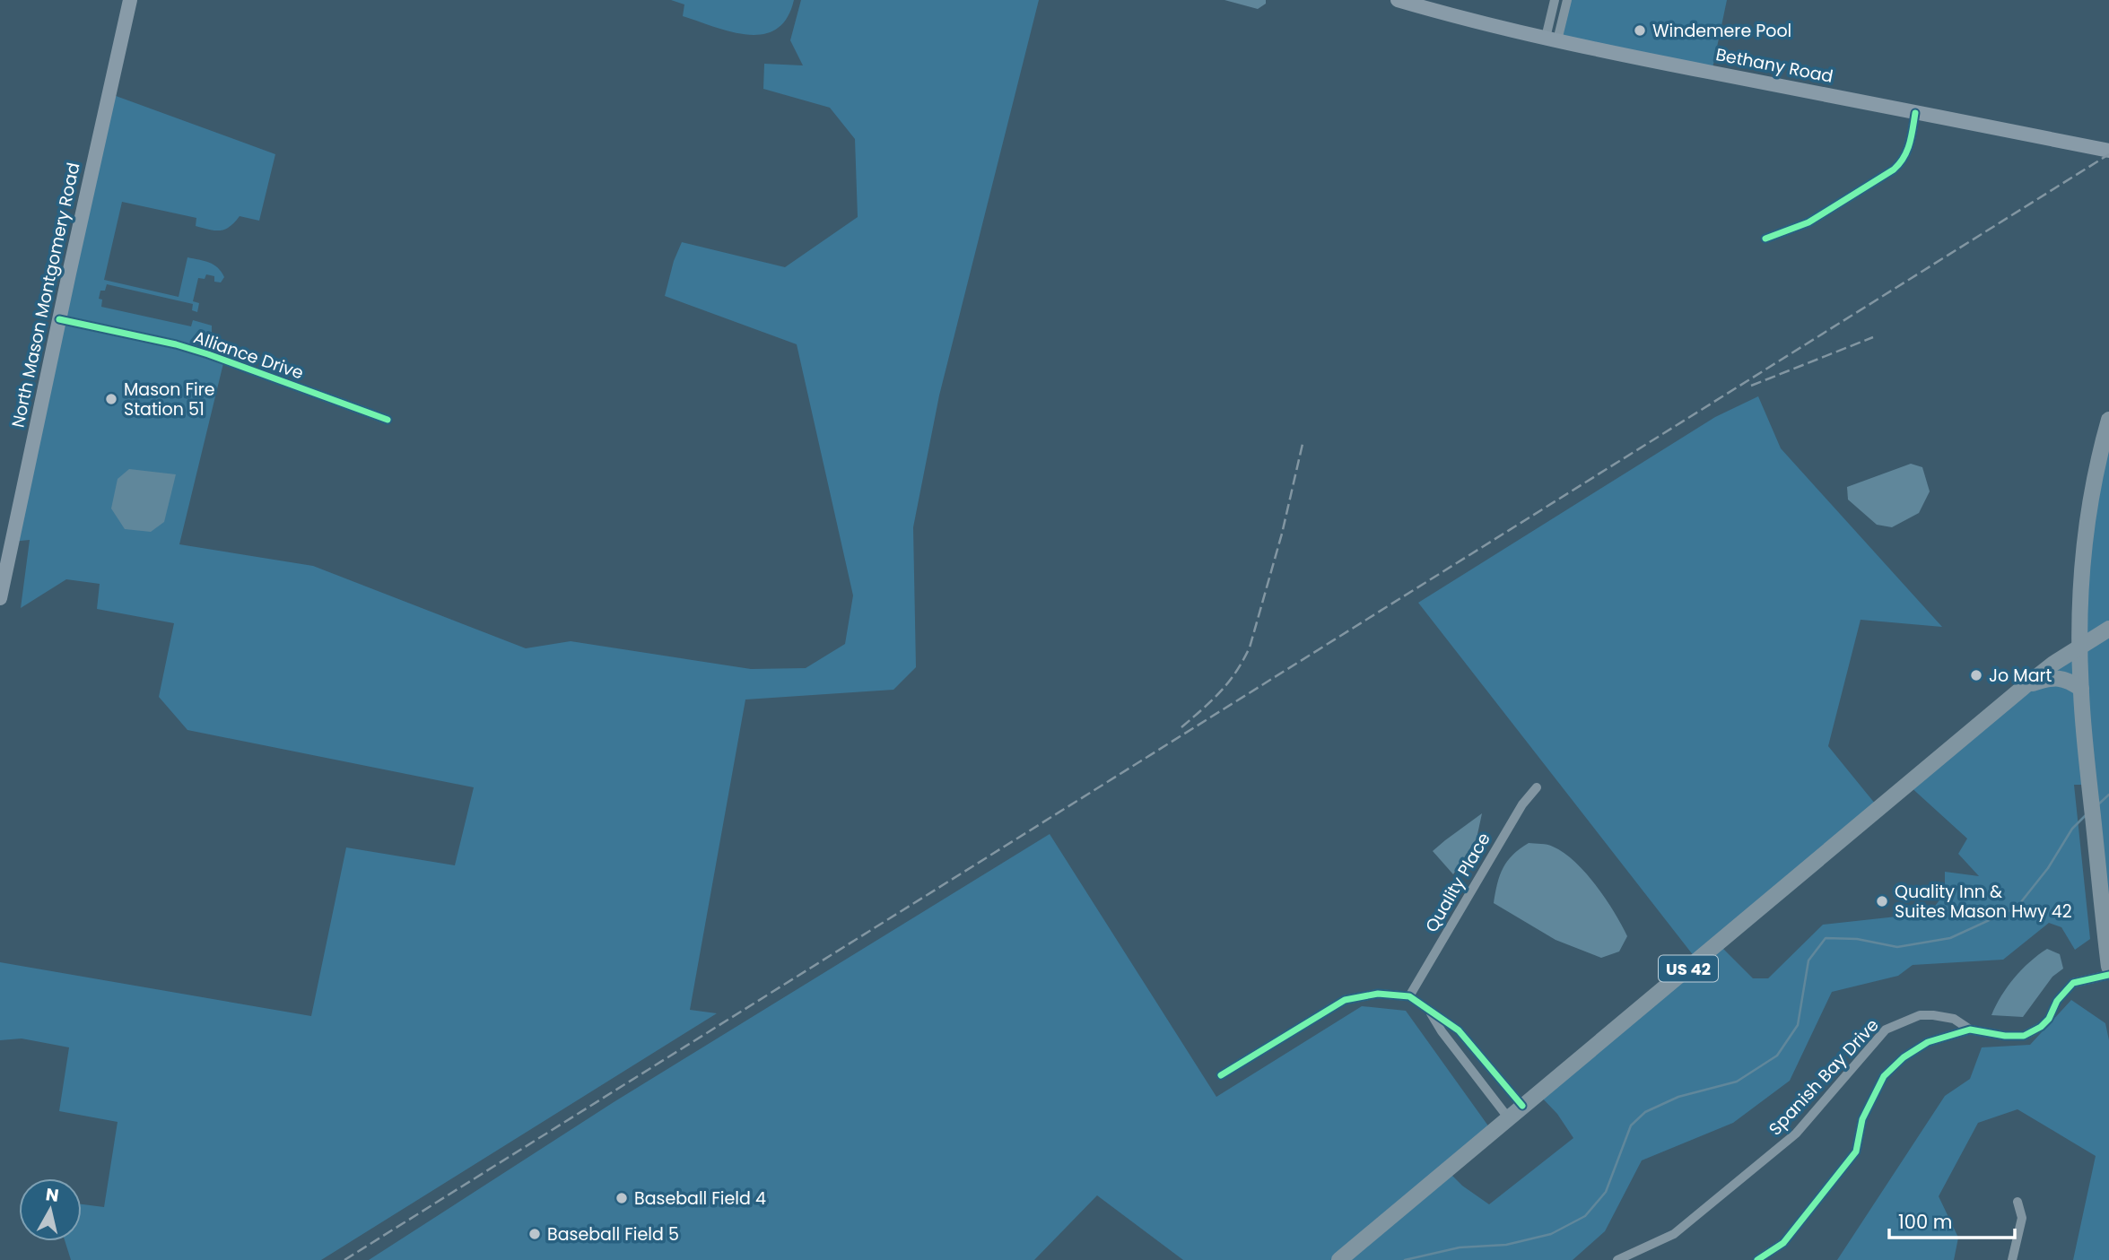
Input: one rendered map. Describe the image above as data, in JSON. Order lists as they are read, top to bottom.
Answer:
{
  "streets": {
    "main road": ["Bethany Road", "North Mason Montgomery Road", "US 42"],
    "street": ["Alliance Drive", "Quality Place", "Spanish Bay Drive"]
  },
  "crossings": [
    ["North Mason Montgomery Road", "Alliance Drive"]
  ],
  "places": [
    "Windemere Pool",
    "Mason Fire Station 51",
    "Jo Mart",
    "Quality Inn & Suites Mason Hwy 42",
    "Baseball Field 4",
    "Baseball Field 5"
  ],
  "scale_bar": "100 m",
  "north": "top"
}
